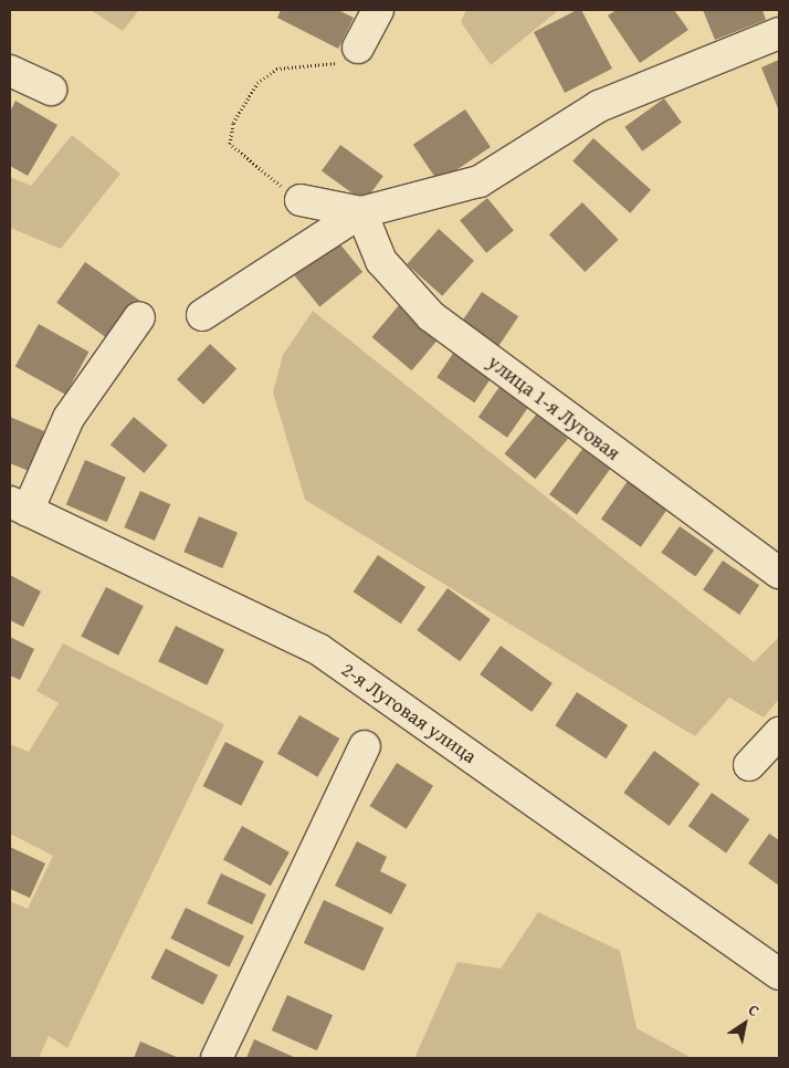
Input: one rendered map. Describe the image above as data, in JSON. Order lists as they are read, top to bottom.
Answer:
{
  "streets": {
    "street": ["улица 1-я Луговая", "2-я Луговая улица"]
  },
  "north": "top right"
}
